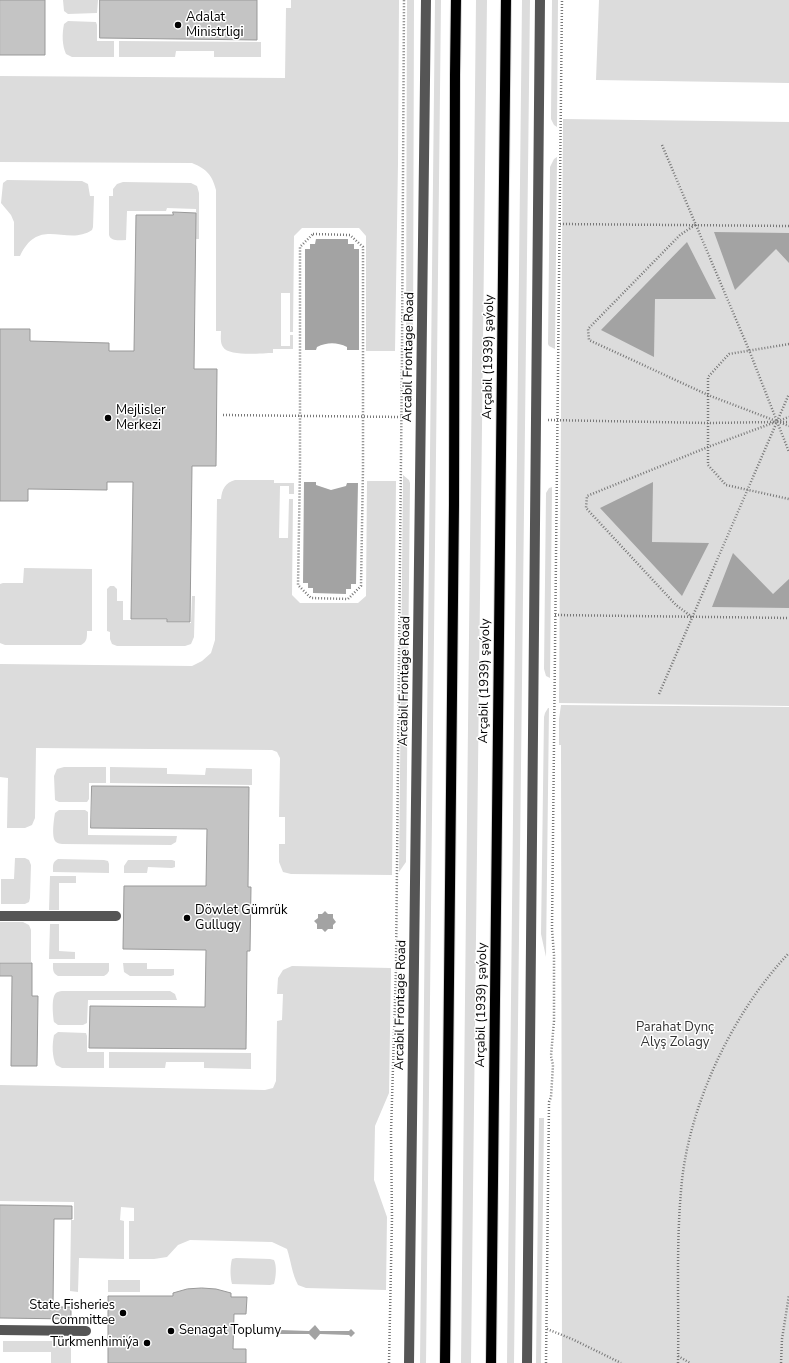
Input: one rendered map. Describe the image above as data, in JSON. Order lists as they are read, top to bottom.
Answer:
{
  "streets": {
    "main road": ["Arçabil (1939) şaýoly"],
    "street": ["Arcabil Frontage Road"]
  },
  "parks": ["Parahat Dynç Alyş Zolagy"],
  "places": [
    "Adalat Ministrligi",
    "Mejlisler Merkezi",
    "Döwlet Gümrük Gullugy",
    "State Fisheries Committee",
    "Senagat Toplumy",
    "Türkmenhimiýa"
  ]
}
